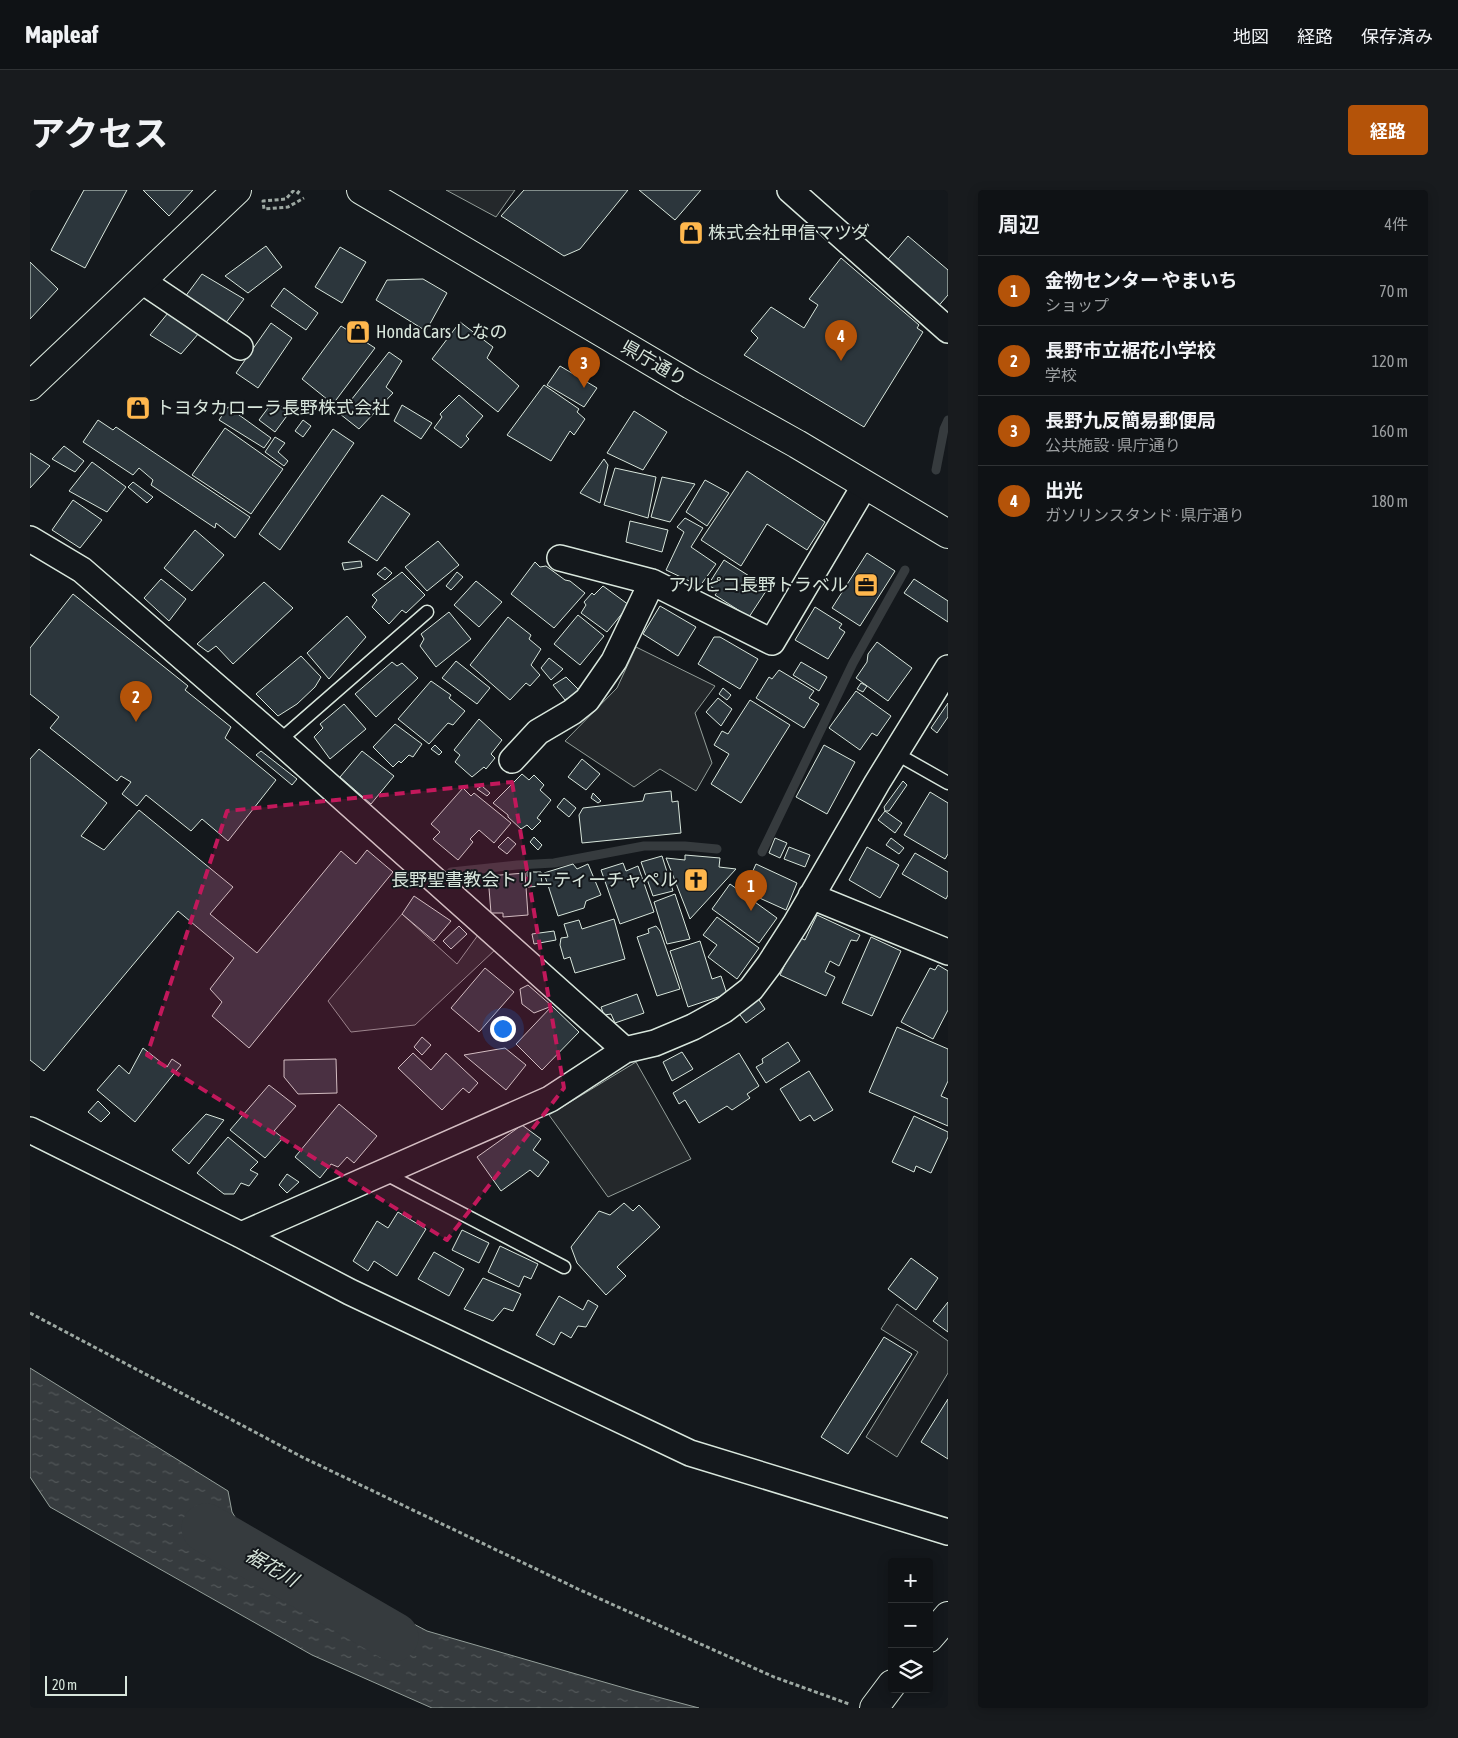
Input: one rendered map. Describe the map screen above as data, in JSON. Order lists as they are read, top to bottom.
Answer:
{
  "streets": {
    "main road": ["県庁通り"]
  },
  "water": ["裾花川"],
  "places": {
    "shop": ["株式会社甲信マツダ", "Honda Cars しなの", "トヨタカローラ長野株式会社"],
    "office": ["アルピコ長野トラベル"],
    "church": ["長野聖書教会トリニティーチャペル"]
  },
  "scale_bar": "20 m",
  "page": {
    "header": "Mapleaf",
    "nav": ["地図", "経路", "保存済み"],
    "title": "アクセス",
    "buttons": "経路",
    "heading": ["周辺", "4件"],
    "list": [
      {
        "mark": "1",
        "name": "金物センター やまいち",
        "note": "ショップ",
        "value": "70 m"
      },
      {
        "mark": "2",
        "name": "長野市立裾花小学校",
        "note": "学校",
        "value": "120 m"
      },
      {
        "mark": "3",
        "name": "長野九反簡易郵便局",
        "note": "公共施設 · 県庁通り",
        "value": "160 m"
      },
      {
        "mark": "4",
        "name": "出光",
        "note": "ガソリンスタンド · 県庁通り",
        "value": "180 m"
      }
    ],
    "pins": [
      "4",
      "3",
      "2",
      "1"
    ],
    "map_buttons": ["+", "−"],
    "scale": "20 m"
  }
}
